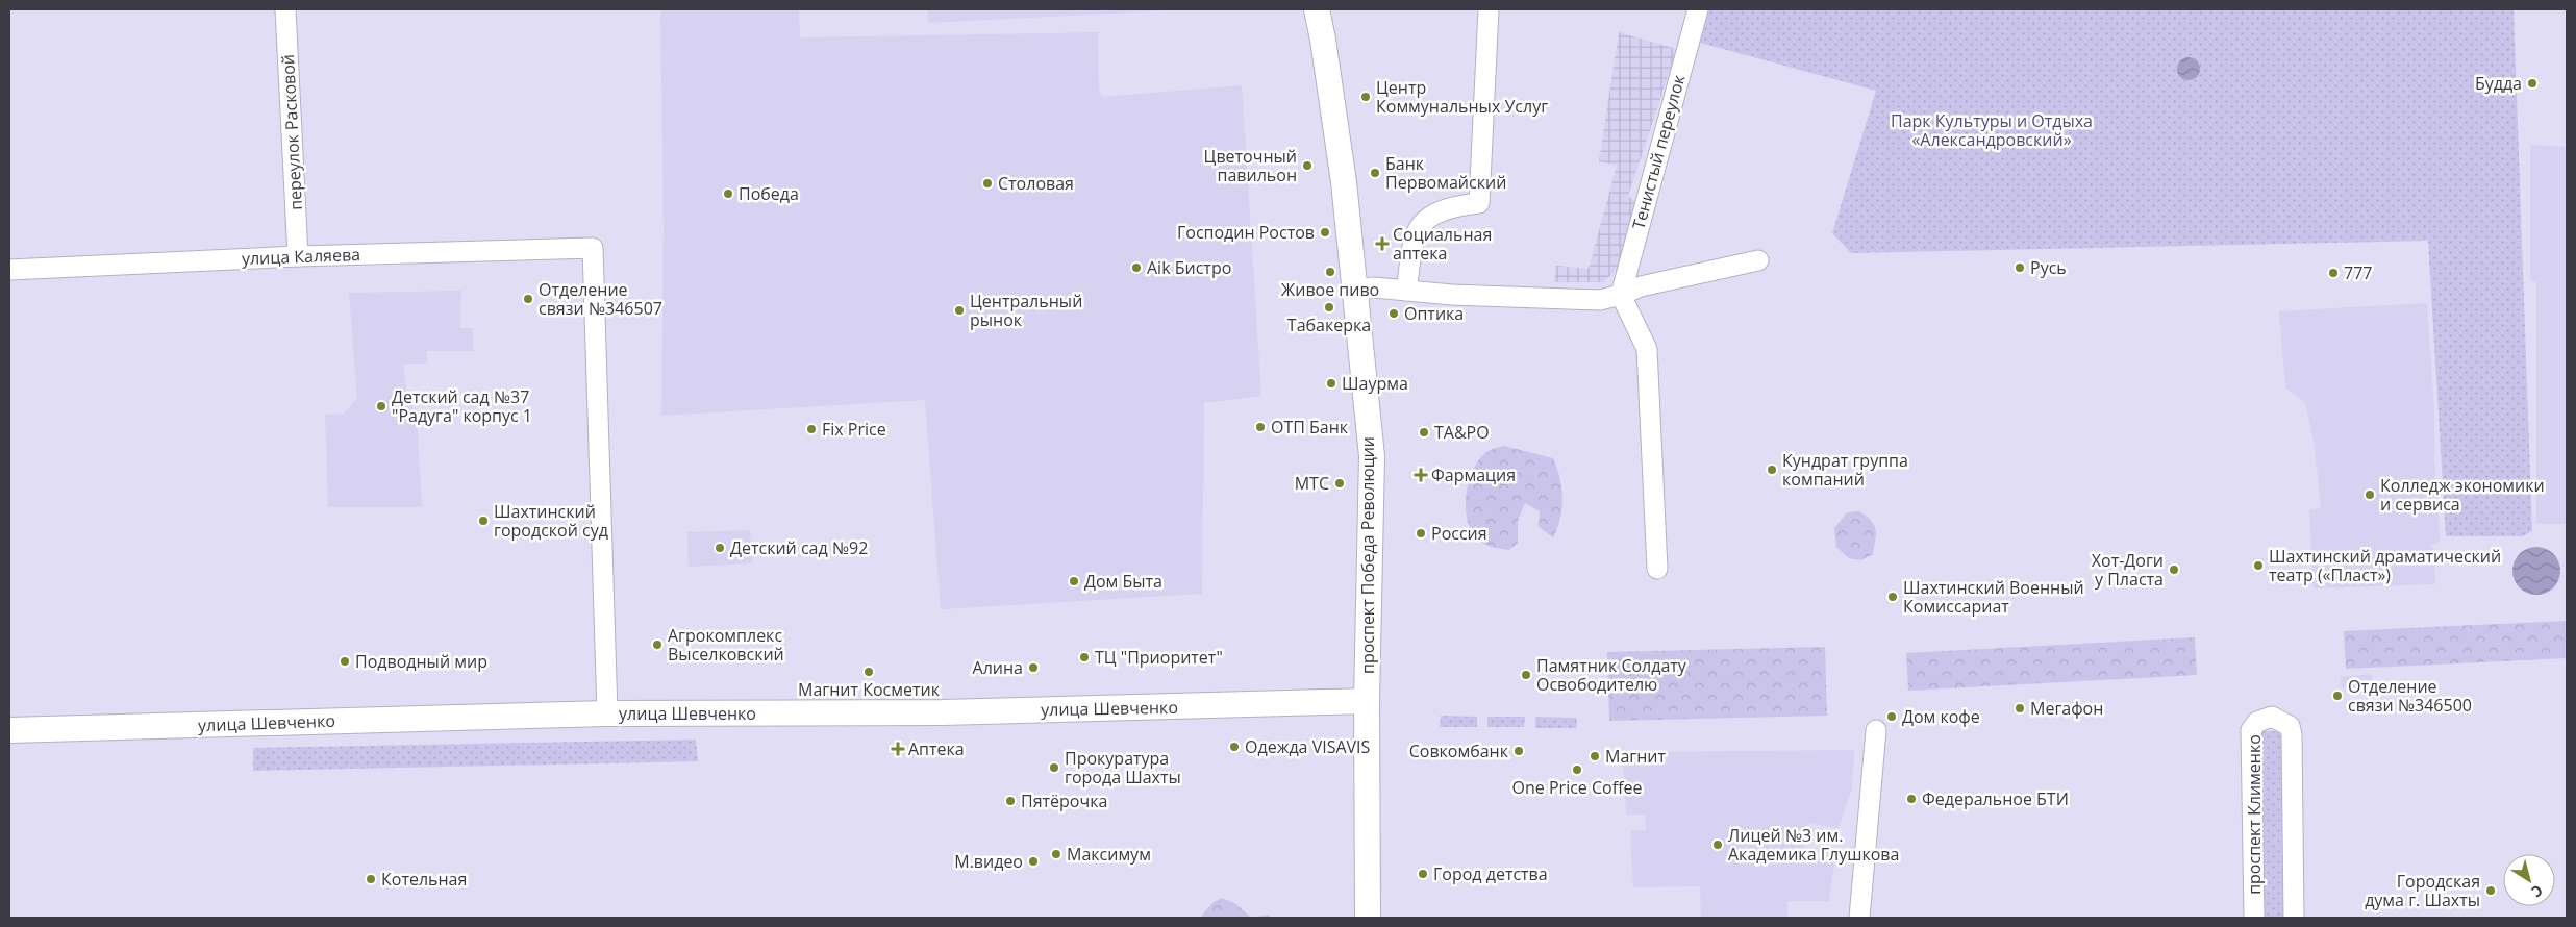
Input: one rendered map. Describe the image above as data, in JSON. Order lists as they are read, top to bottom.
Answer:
{
  "streets": {
    "main road": ["проспект Победа Революции", "улица Шевченко"],
    "street": [
      "переулок Расковой",
      "Тенистый переулок",
      "улица Каляева",
      "проспект Клименко"
    ]
  },
  "crossings": [
    ["переулок Расковой", "улица Каляева"],
    ["улица Каляева", "улица Шевченко"],
    ["проспект Победа Революции", "улица Шевченко"]
  ],
  "parks": ["Парк Культуры и Отдыха «Александровский»"],
  "places": {
    "other": [
      "Будда",
      "Центр Коммунальных Услуг",
      "Цветочный павильон",
      "Банк Первомайский",
      "Столовая",
      "Победа",
      "Господин Ростов",
      "Aik Бистро",
      "Русь",
      "Живое пиво",
      "777",
      "Отделение связи №346507",
      "Табакерка",
      "Центральный рынок",
      "Оптика",
      "Шаурма",
      "Детский сад №37 \"Радуга\" корпус 1",
      "ОТП Банк",
      "Fix Price",
      "ТА&РО",
      "Кундрат группа компаний",
      "МТС",
      "Колледж экономики и сервиса",
      "Шахтинский городской суд",
      "Россия",
      "Детский сад №92",
      "Шахтинский драматический театр («Пласт»)",
      "Хот-Доги у Пласта",
      "Дом Быта",
      "Шахтинский Военный Комиссариат",
      "Агрокомплекс Выселковский",
      "ТЦ \"Приоритет\"",
      "Подводный мир",
      "Алина",
      "Магнит Косметик",
      "Памятник Солдату Освободителю",
      "Отделение связи №346500",
      "Мегафон",
      "Дом кофе",
      "Одежда VISAVIS",
      "Совкомбанк",
      "Магнит",
      "Прокуратура города Шахты",
      "One Price Coffee",
      "Федеральное БТИ",
      "Пятёрочка",
      "Лицей №3 им. Академика Глушкова",
      "Максимум",
      "М.видео",
      "Город детства",
      "Котельная",
      "Городская дума г. Шахты"
    ],
    "health": ["Социальная аптека", "Фармация", "Аптека"]
  },
  "north": "bottom right"
}
